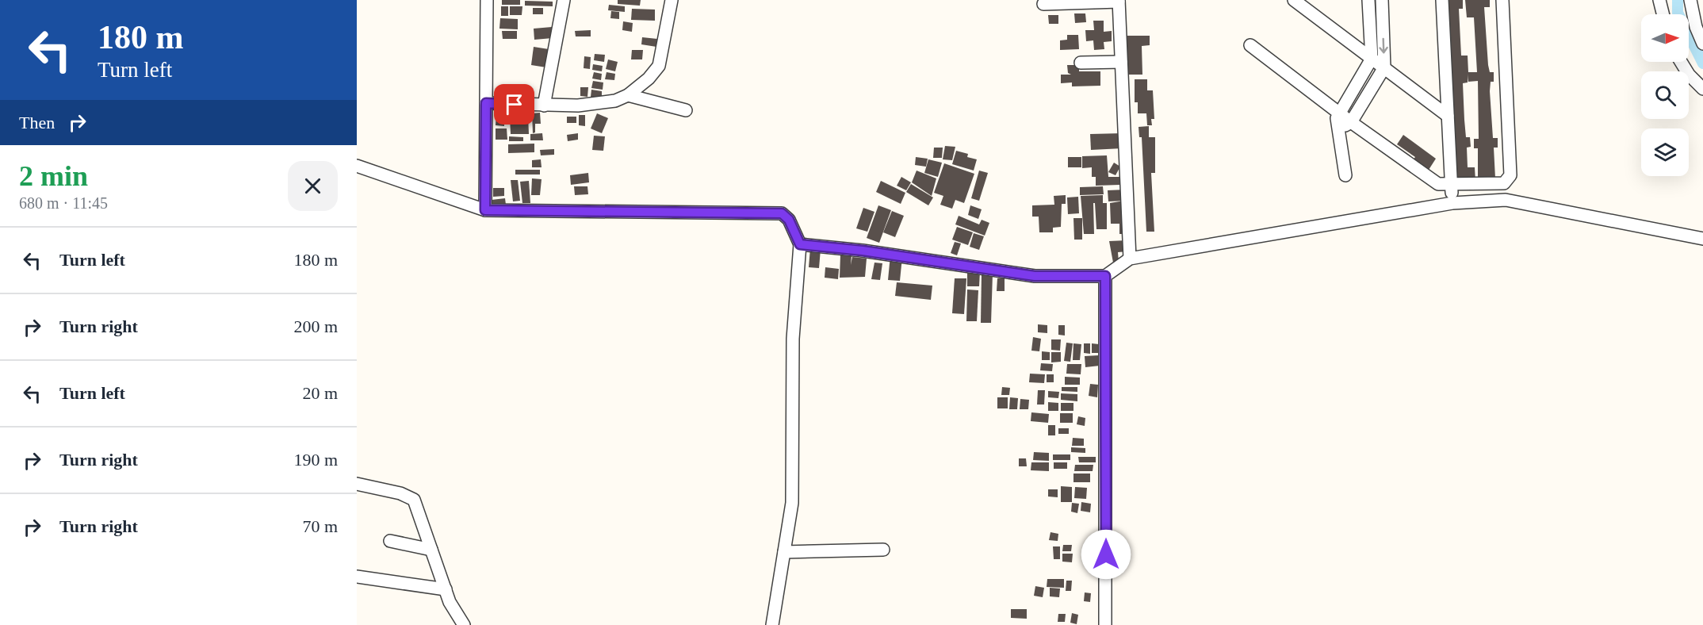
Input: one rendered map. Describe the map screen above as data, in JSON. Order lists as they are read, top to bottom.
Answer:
{
  "north": "right",
  "page": {
    "turn": ["180 m", "Turn left"],
    "then": "Then",
    "heading": ["2 min", "680 m · 11:45"],
    "list": [
      {
        "name": "Turn left",
        "value": "180 m"
      },
      {
        "name": "Turn right",
        "value": "200 m"
      },
      {
        "name": "Turn left",
        "value": "20 m"
      },
      {
        "name": "Turn right",
        "value": "190 m"
      },
      {
        "name": "Turn right",
        "value": "70 m"
      }
    ]
  }
}
